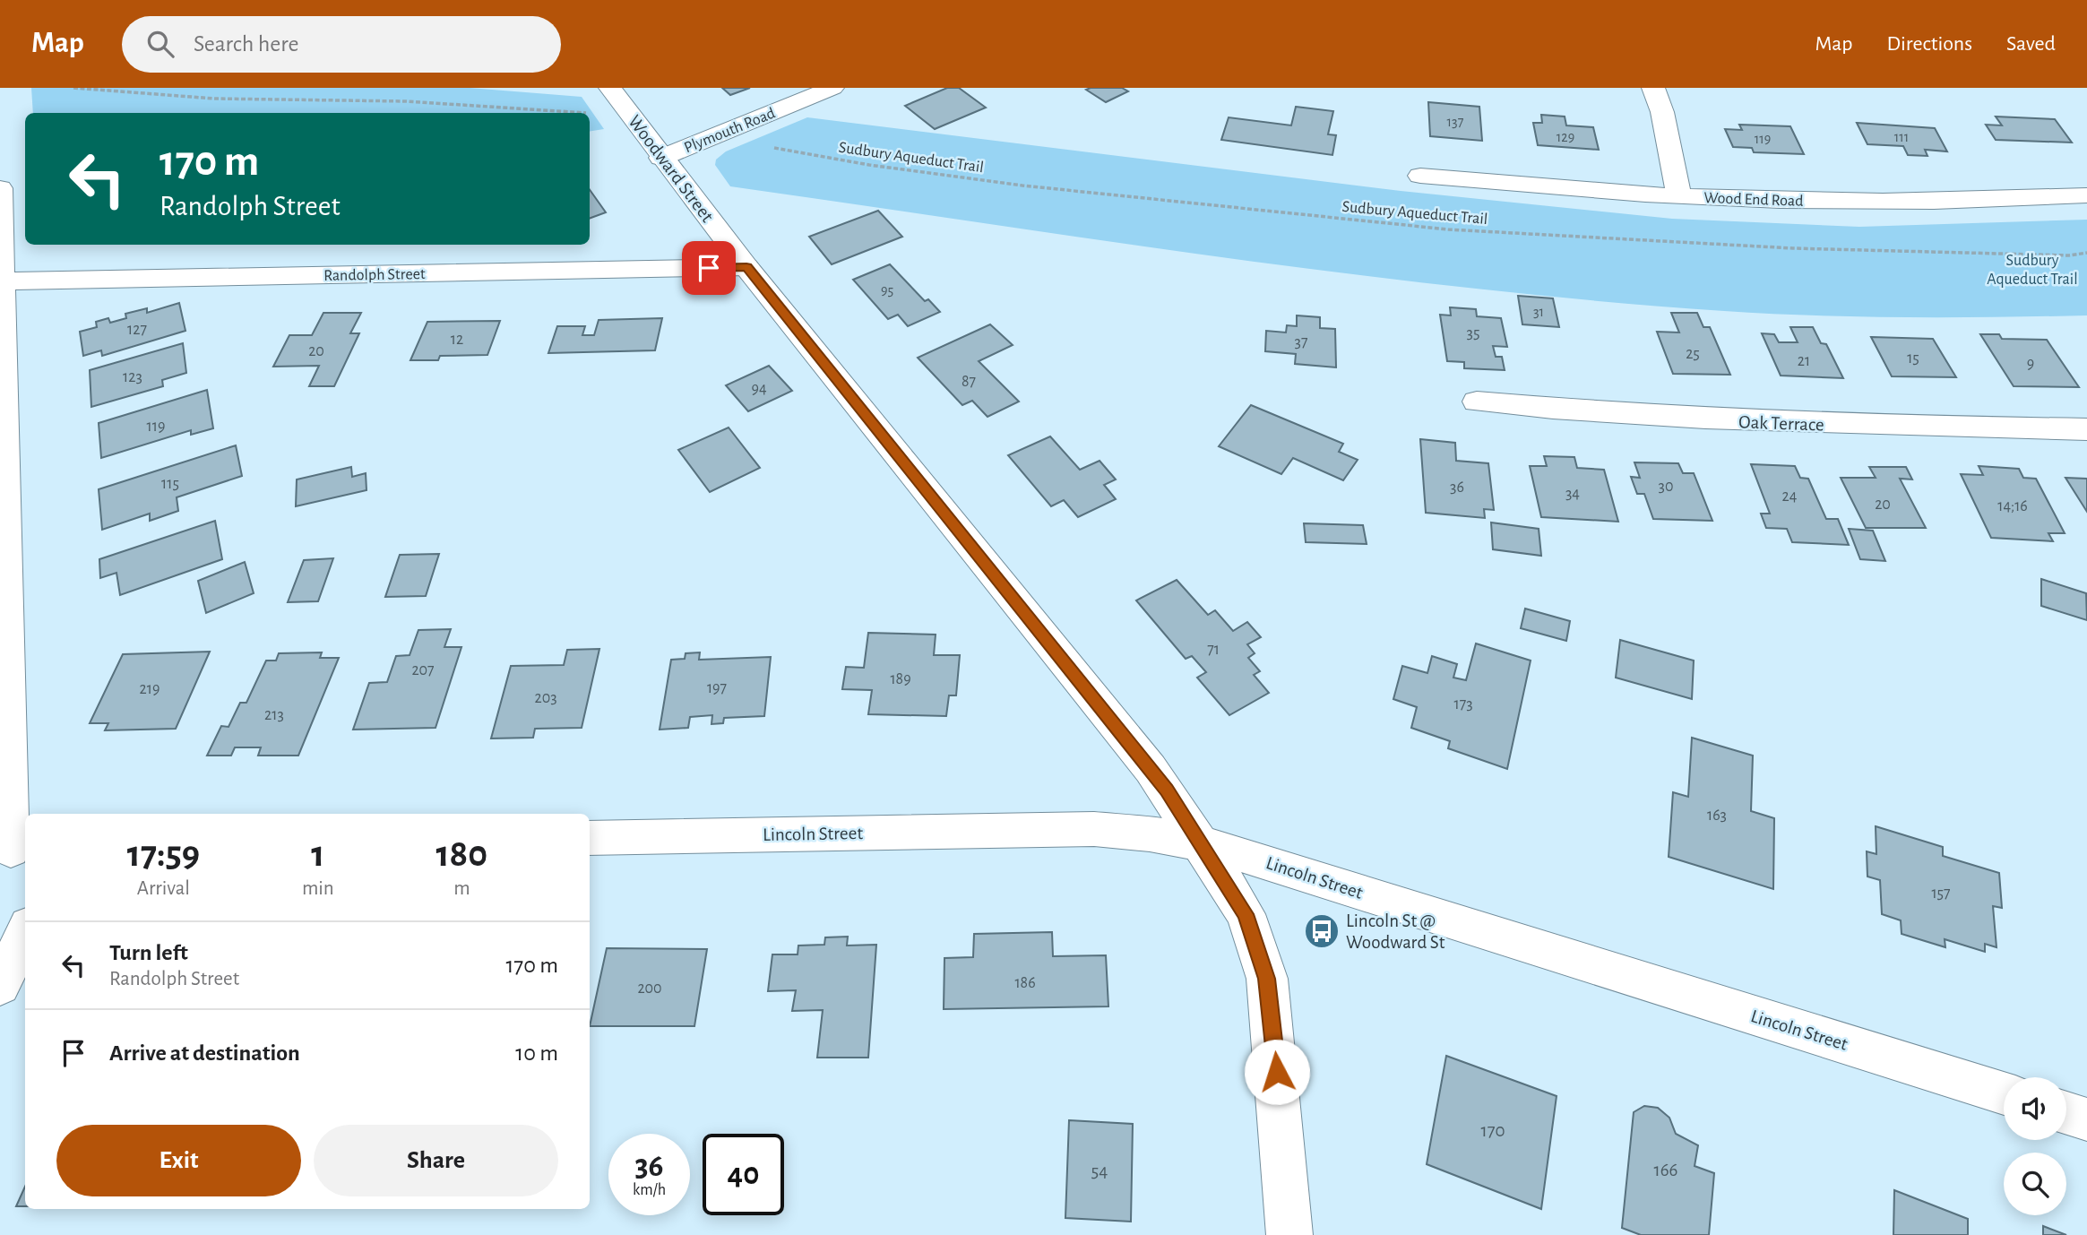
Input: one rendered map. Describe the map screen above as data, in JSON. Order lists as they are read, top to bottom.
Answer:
{
  "streets": {
    "street": [
      "Plymouth Road",
      "Woodward Street",
      "Wood End Road",
      "Randolph Street",
      "Oak Terrace",
      "Lincoln Street"
    ],
    "path": ["Sudbury Aqueduct Trail"]
  },
  "crossings": [
    ["Plymouth Road", "Woodward Street"],
    ["Woodward Street", "Randolph Street"],
    ["Woodward Street", "Lincoln Street"]
  ],
  "parks": ["Sudbury Aqueduct Trail"],
  "places": {
    "bus stop": ["Lincoln St @ Woodward St"]
  },
  "house_numbers": [
    "137",
    "129",
    "111",
    "119",
    "95",
    "31",
    "127",
    "35",
    "12",
    "37",
    "20",
    "25",
    "15",
    "21",
    "9",
    "123",
    "87",
    "94",
    "119",
    "115",
    "30",
    "36",
    "34",
    "24",
    "20",
    "14;16",
    "71",
    "207",
    "189",
    "197",
    "219",
    "203",
    "173",
    "213",
    "163",
    "157",
    "186",
    "200",
    "170",
    "166",
    "54"
  ],
  "page": {
    "header": "Map",
    "search": "Search here",
    "nav": ["Map", "Directions", "Saved"],
    "turn": ["170 m", "Randolph Street"],
    "eta": [
      "17:59",
      "Arrival",
      "1",
      "min",
      "180",
      "m"
    ],
    "list": [
      {
        "name": "Turn left",
        "note": "Randolph Street",
        "value": "170 m"
      },
      {
        "name": "Arrive at destination",
        "value": "10 m"
      }
    ],
    "buttons": ["Exit", "Share"],
    "speed": "36 km/h",
    "limit": "40"
  }
}
